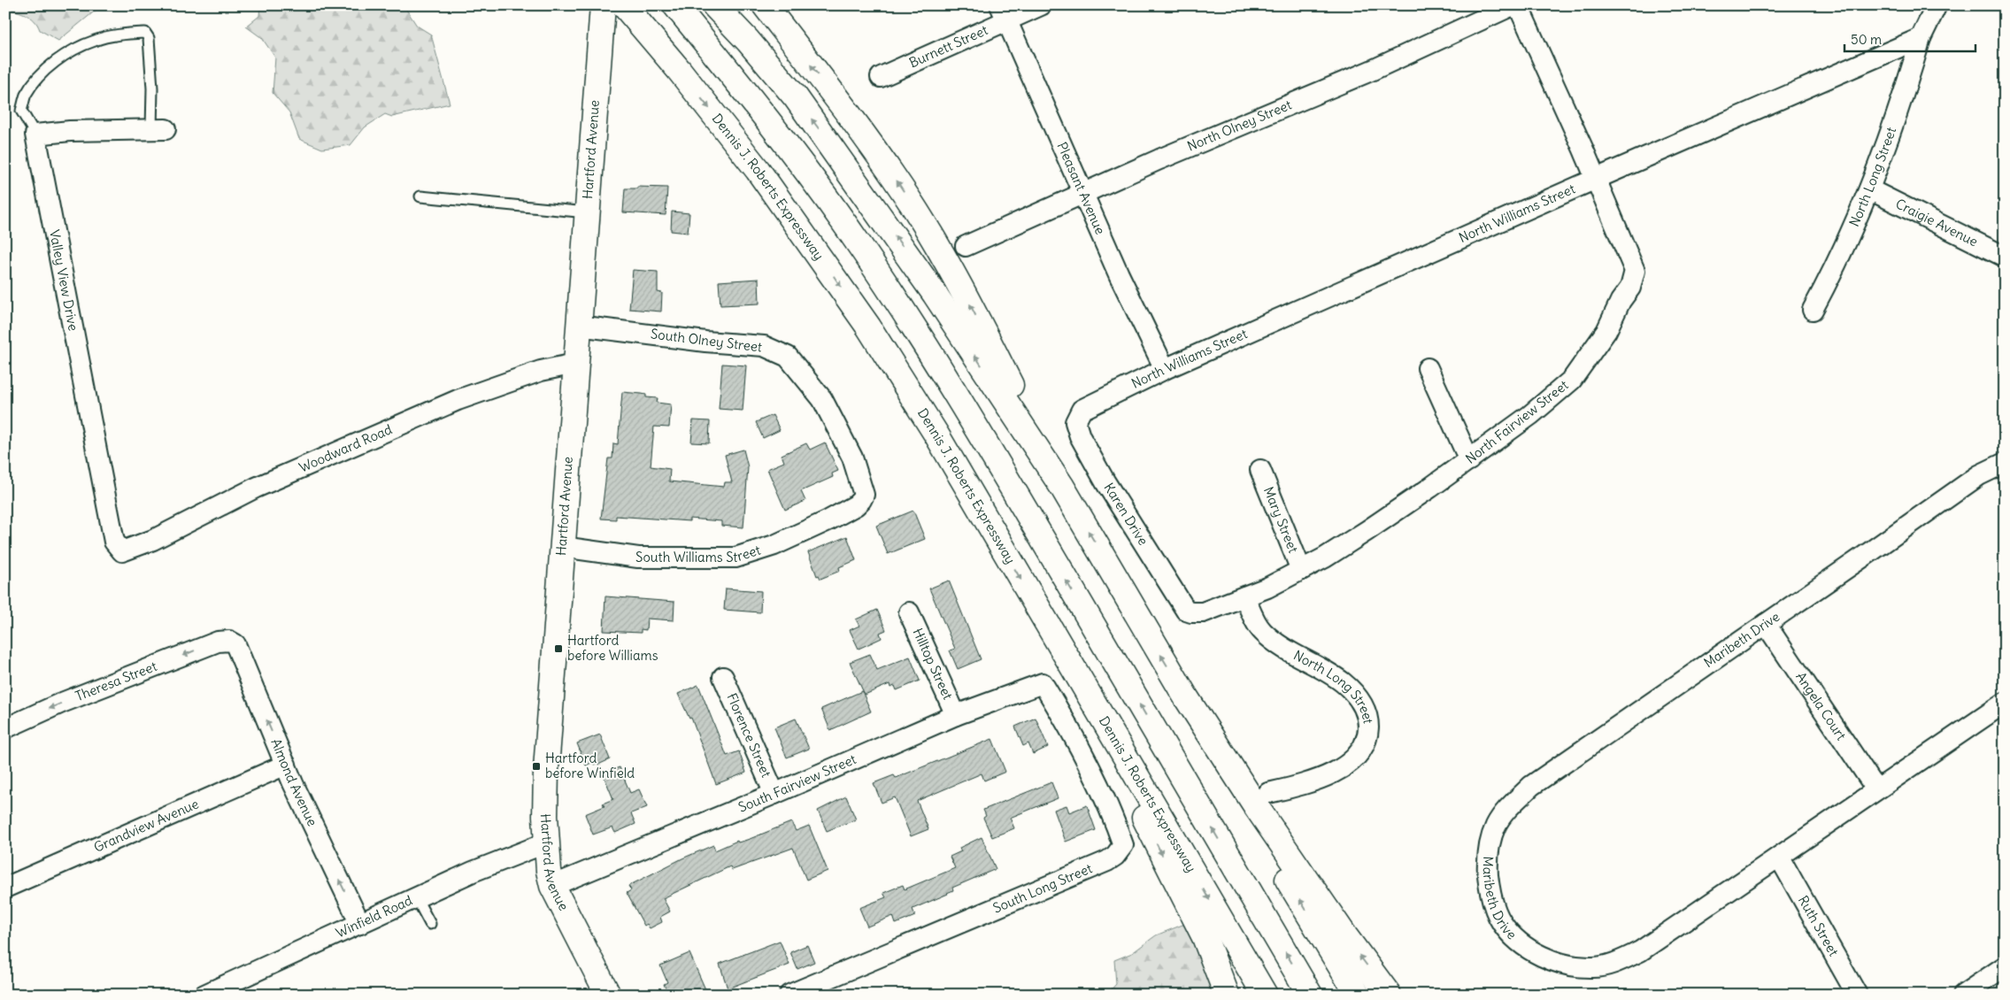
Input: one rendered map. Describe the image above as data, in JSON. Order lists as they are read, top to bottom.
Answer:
{
  "streets": {
    "main road": ["Hartford Avenue", "Dennis J. Roberts Expressway"],
    "street": [
      "Burnett Street",
      "North Olney Street",
      "North Long Street",
      "Pleasant Avenue",
      "North Williams Street",
      "Craigie Avenue",
      "Valley View Drive",
      "South Olney Street",
      "North Fairview Street",
      "Woodward Road",
      "Karen Drive",
      "Mary Street",
      "South Williams Street",
      "Maribeth Drive",
      "Hilltop Street",
      "Theresa Street",
      "Angela Court",
      "Florence Street",
      "Almond Avenue",
      "South Fairview Street",
      "Grandview Avenue",
      "South Long Street",
      "Winfield Road",
      "Ruth Street"
    ]
  },
  "crossings": [
    ["Burnett Street", "Pleasant Avenue"],
    ["North Olney Street", "Pleasant Avenue"],
    ["Hartford Avenue", "South Olney Street"],
    ["Hartford Avenue", "Woodward Road"],
    ["Hartford Avenue", "South Williams Street"],
    ["Hartford Avenue", "South Fairview Street"],
    ["Hartford Avenue", "Winfield Road"],
    ["North Long Street", "North Williams Street"],
    ["North Long Street", "Craigie Avenue"],
    ["North Long Street", "North Fairview Street"],
    ["Pleasant Avenue", "North Williams Street"],
    ["North Williams Street", "North Fairview Street"],
    ["North Williams Street", "Karen Drive"],
    ["Valley View Drive", "Woodward Road"],
    ["South Olney Street", "South Williams Street"],
    ["North Fairview Street", "Karen Drive"],
    ["North Fairview Street", "Mary Street"],
    ["Maribeth Drive", "Angela Court"],
    ["Maribeth Drive", "Ruth Street"],
    ["Hilltop Street", "South Fairview Street"],
    ["Theresa Street", "Almond Avenue"],
    ["Florence Street", "South Fairview Street"],
    ["Almond Avenue", "Grandview Avenue"],
    ["Almond Avenue", "Winfield Road"],
    ["South Fairview Street", "South Long Street"]
  ],
  "one_way": ["Theresa Street", "Almond Avenue"],
  "places": {
    "transit": ["Hartford before Williams", "Hartford before Winfield"]
  },
  "scale_bar": "50 m"
}
